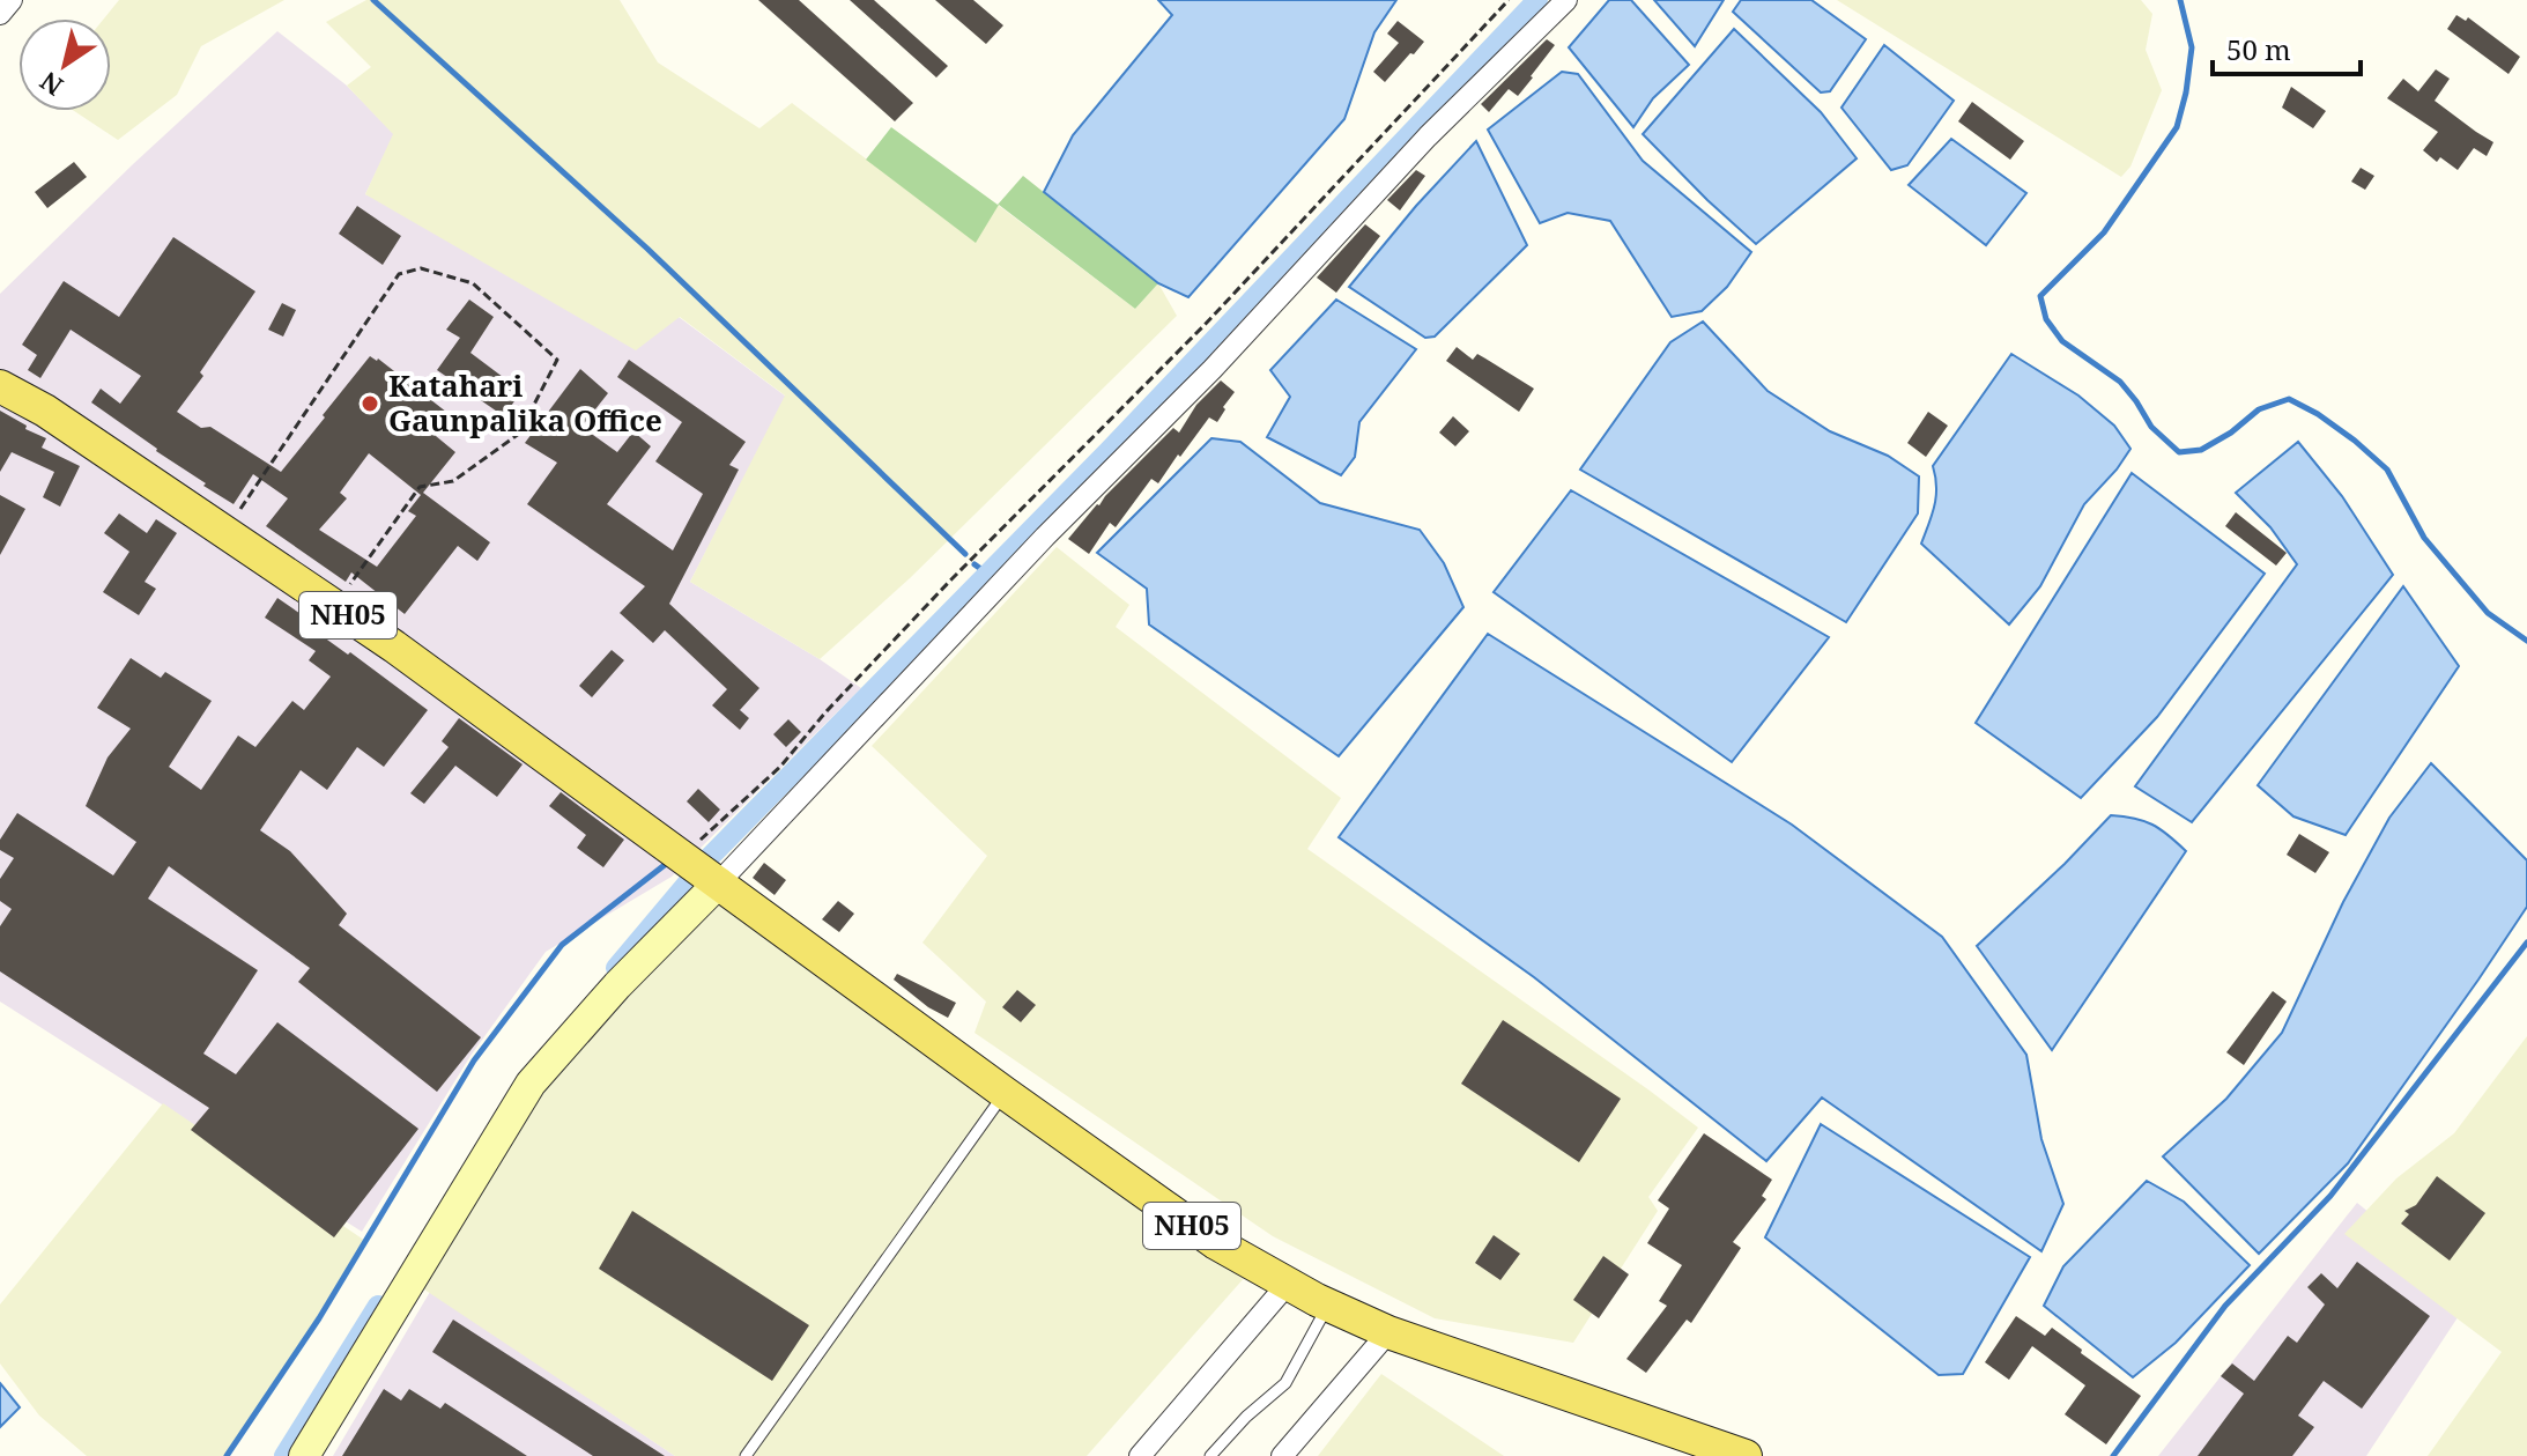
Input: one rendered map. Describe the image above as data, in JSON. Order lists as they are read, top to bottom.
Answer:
{
  "streets": {
    "main road": ["NH05"]
  },
  "places": ["Katahari Gaunpalika Office"],
  "scale_bar": "50 m",
  "north": "bottom left"
}
